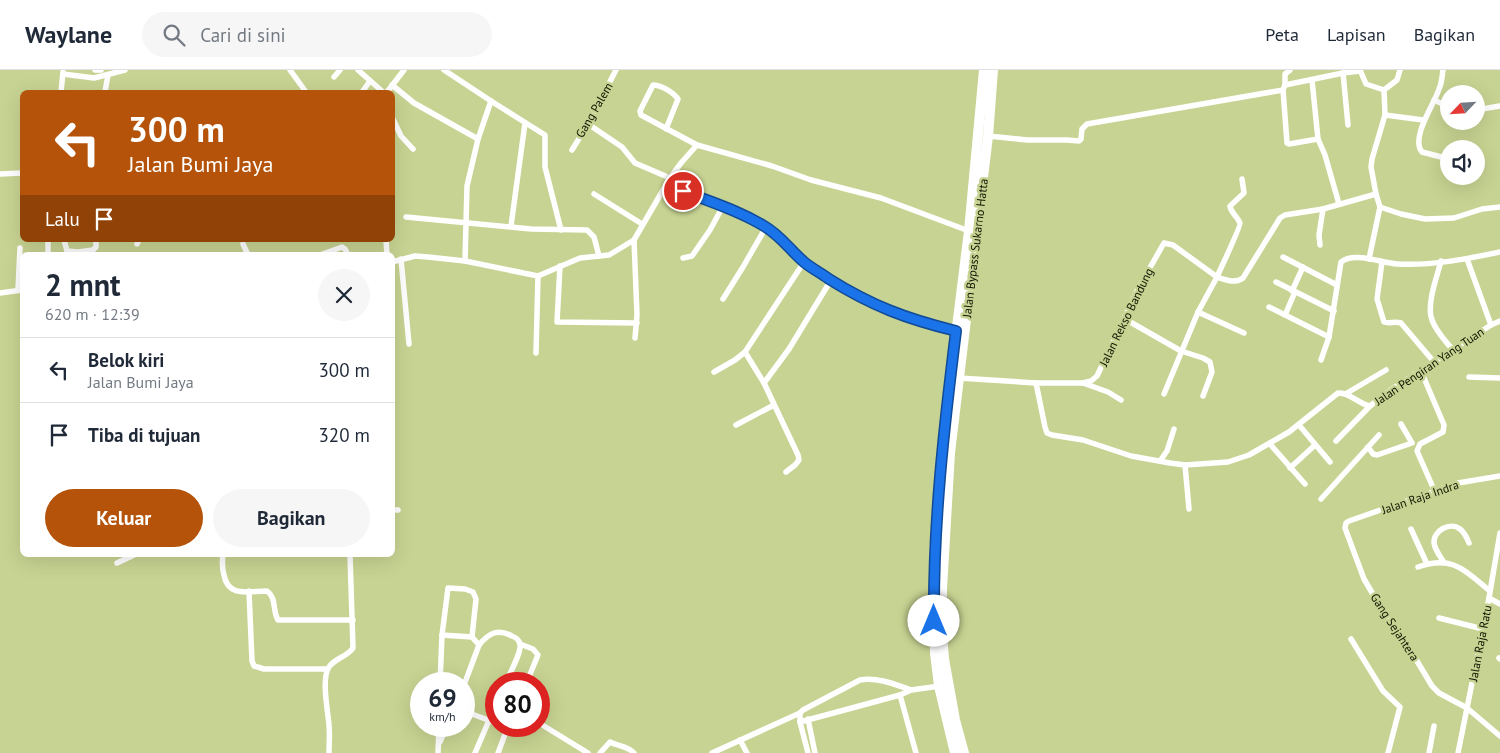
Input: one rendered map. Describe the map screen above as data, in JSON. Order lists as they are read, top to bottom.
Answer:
{
  "streets": {
    "highway": ["Jalan Bypass Sukarno Hatta"],
    "street": [
      "Gang Palem",
      "Jalan Rekso Bandung",
      "Jalan Pengiran Yang Tuan",
      "Jalan Raja Indra",
      "Gang Sejahtera",
      "Jalan Raja Ratu"
    ]
  },
  "crossings": [
    ["Jalan Raja Indra", "Gang Sejahtera"],
    ["Gang Sejahtera", "Jalan Raja Ratu"]
  ],
  "north": "bottom left",
  "page": {
    "header": "Waylane",
    "search": "Cari di sini",
    "nav": ["Peta", "Lapisan", "Bagikan"],
    "turn": ["300 m", "Jalan Bumi Jaya"],
    "then": "Lalu",
    "heading": ["2 mnt", "620 m · 12:39"],
    "list": [
      {
        "name": "Belok kiri",
        "note": "Jalan Bumi Jaya",
        "value": "300 m"
      },
      {
        "name": "Tiba di tujuan",
        "value": "320 m"
      }
    ],
    "buttons": ["Keluar", "Bagikan"],
    "speed": "69 km/h",
    "limit": "80"
  }
}
